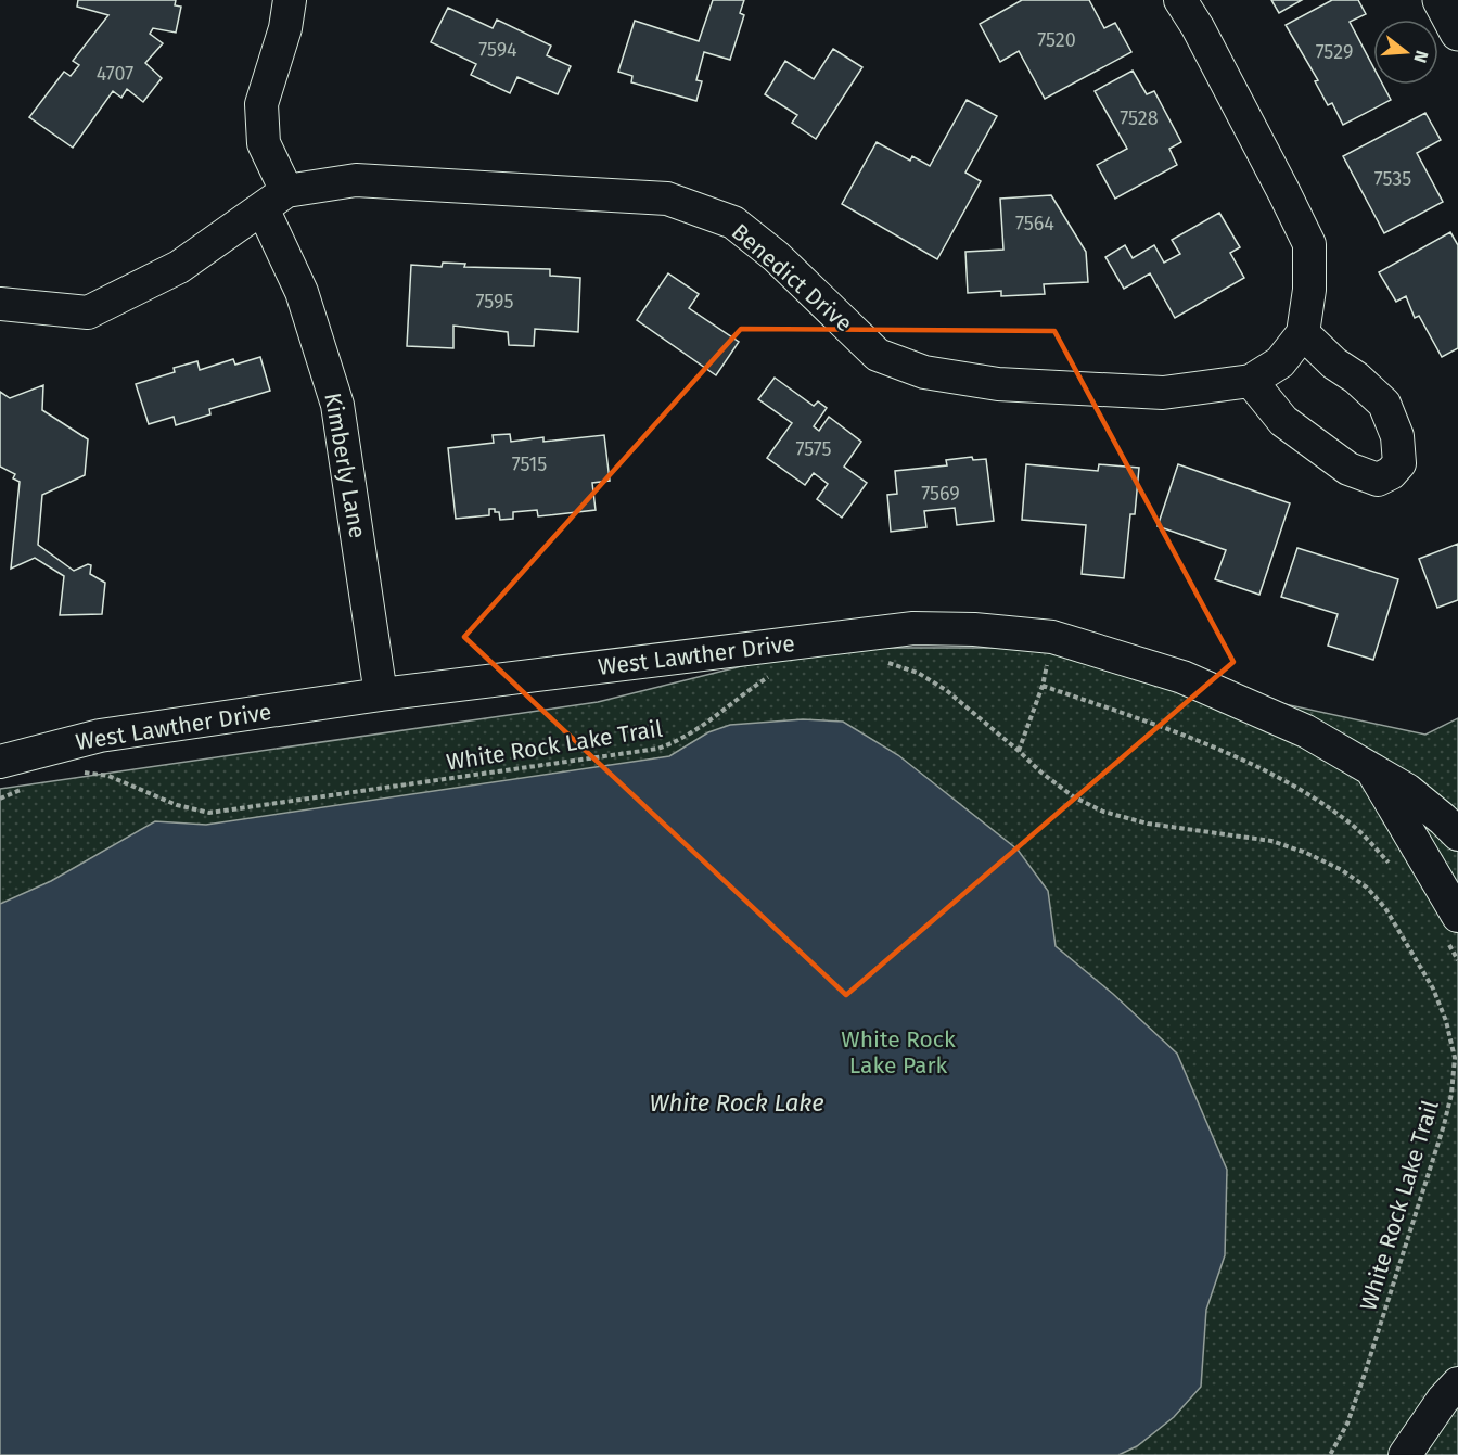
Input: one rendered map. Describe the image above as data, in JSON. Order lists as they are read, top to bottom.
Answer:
{
  "streets": {
    "street": ["Benedict Drive", "Kimberly Lane", "West Lawther Drive"],
    "path": ["White Rock Lake Trail"]
  },
  "crossings": [
    ["Benedict Drive", "Kimberly Lane"],
    ["Kimberly Lane", "West Lawther Drive"]
  ],
  "water": ["White Rock Lake"],
  "parks": ["White Rock Lake Park"],
  "house_numbers": [
    "7520",
    "7594",
    "7529",
    "4707",
    "7528",
    "7535",
    "7564",
    "7595",
    "7575",
    "7515",
    "7569"
  ],
  "north": "right"
}
